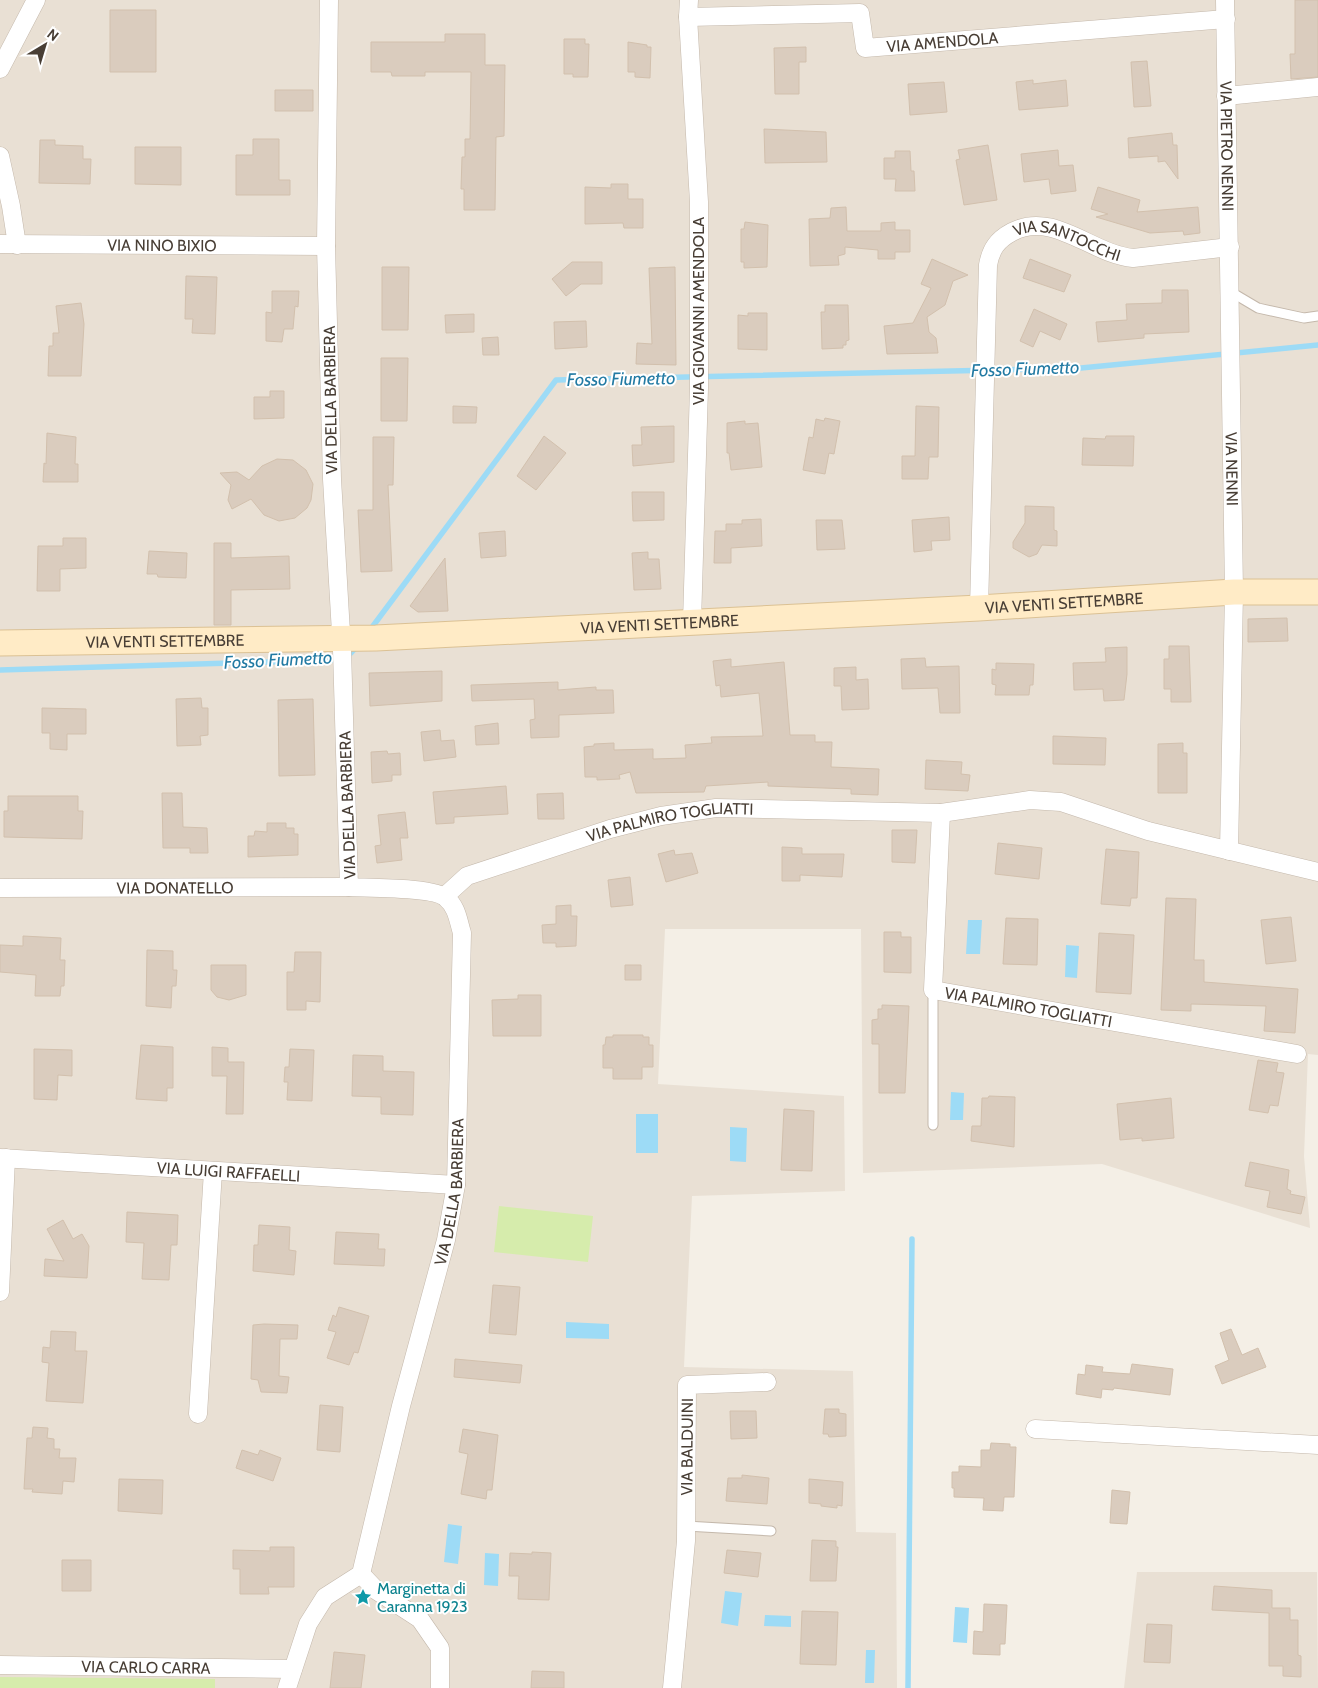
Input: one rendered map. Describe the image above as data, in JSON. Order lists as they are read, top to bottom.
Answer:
{
  "streets": {
    "street": [
      "VIA AMENDOLA",
      "VIA PIETRO NENNI",
      "VIA NINO BIXIO",
      "VIA SANTOCCHI",
      "VIA GIOVANNI AMENDOLA",
      "VIA DELLA BARBIERA",
      "VIA NENNI",
      "VIA VENTI SETTEMBRE",
      "VIA PALMIRO TOGLIATTI",
      "VIA DONATELLO",
      "VIA LUIGI RAFFAELLI",
      "VIA BALDUINI",
      "VIA CARLO CARRA"
    ]
  },
  "crossings": [
    ["VIA AMENDOLA", "VIA PIETRO NENNI"],
    ["VIA AMENDOLA", "VIA GIOVANNI AMENDOLA"],
    ["VIA PIETRO NENNI", "VIA SANTOCCHI"],
    ["VIA PIETRO NENNI", "VIA NENNI"],
    ["VIA NINO BIXIO", "VIA DELLA BARBIERA"],
    ["VIA SANTOCCHI", "VIA VENTI SETTEMBRE"],
    ["VIA GIOVANNI AMENDOLA", "VIA VENTI SETTEMBRE"],
    ["VIA DELLA BARBIERA", "VIA VENTI SETTEMBRE"],
    ["VIA DELLA BARBIERA", "VIA PALMIRO TOGLIATTI"],
    ["VIA DELLA BARBIERA", "VIA DONATELLO"],
    ["VIA DELLA BARBIERA", "VIA LUIGI RAFFAELLI"],
    ["VIA NENNI", "VIA VENTI SETTEMBRE"],
    ["VIA NENNI", "VIA PALMIRO TOGLIATTI"]
  ],
  "water": ["Fosso Fiumetto"],
  "places": {
    "place": ["Marginetta di Caranna 1923"]
  },
  "north": "top right"
}
